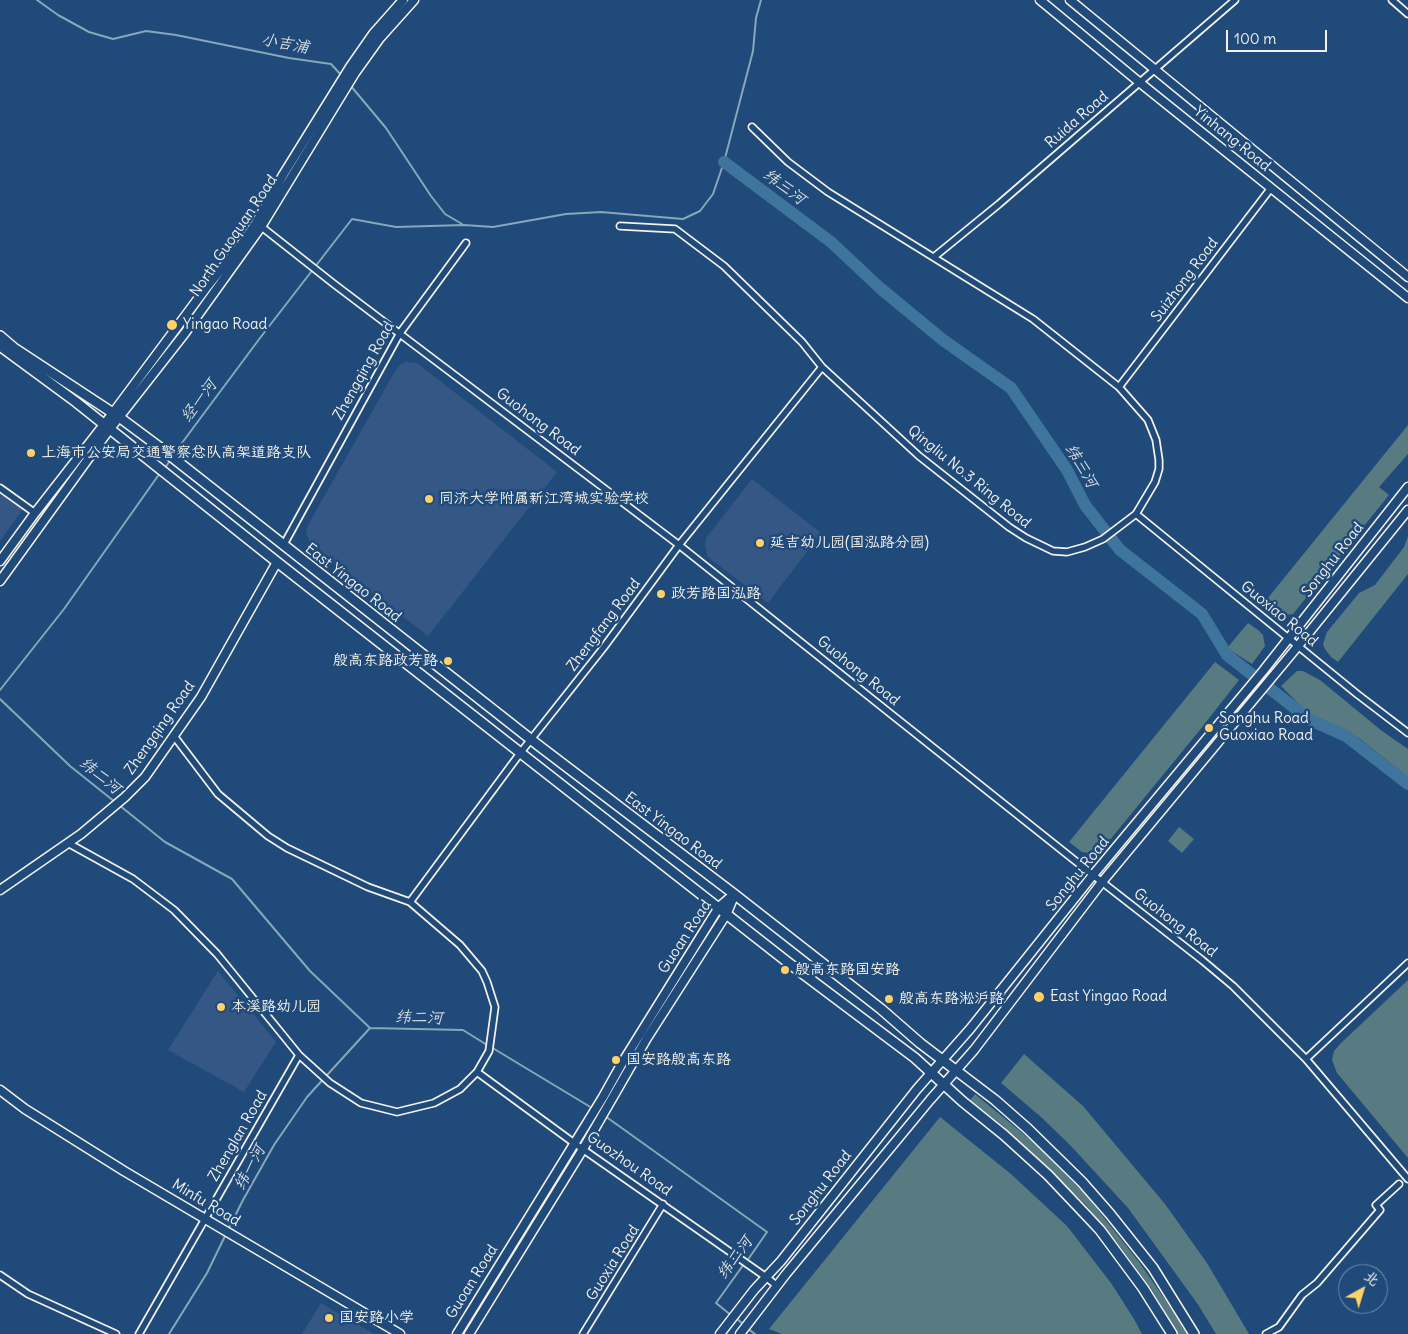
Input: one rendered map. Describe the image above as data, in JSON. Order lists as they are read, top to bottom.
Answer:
{
  "streets": {
    "main road": [
      "Yinhang Road",
      "North Guoquan Road",
      "Zhengqing Road",
      "Songhu Road",
      "East Yingao Road",
      "Guoan Road",
      "Minfu Road"
    ],
    "street": [
      "Ruida Road",
      "Suizhong Road",
      "Guohong Road",
      "Qingliu No.3 Ring Road",
      "Guoxiao Road",
      "Zhengfang Road",
      "Zhenglan Road",
      "Guozhou Road",
      "Guoxia Road"
    ]
  },
  "crossings": [
    ["Ruida Road", "Yinhang Road"],
    ["Ruida Road", "Qingliu No.3 Ring Road"],
    ["Yinhang Road", "Suizhong Road"],
    ["North Guoquan Road", "Guohong Road"],
    ["North Guoquan Road", "East Yingao Road"],
    ["Suizhong Road", "Qingliu No.3 Ring Road"],
    ["Zhengqing Road", "Guohong Road"],
    ["Zhengqing Road", "East Yingao Road"],
    ["Guohong Road", "Songhu Road"],
    ["Guohong Road", "Zhengfang Road"],
    ["Qingliu No.3 Ring Road", "Guoxiao Road"],
    ["Qingliu No.3 Ring Road", "Zhengfang Road"],
    ["Songhu Road", "East Yingao Road"],
    ["Songhu Road", "Guoxiao Road"],
    ["Songhu Road", "Guozhou Road"],
    ["East Yingao Road", "Zhengfang Road"],
    ["East Yingao Road", "Guoan Road"],
    ["Guoan Road", "Guozhou Road"],
    ["Zhenglan Road", "Minfu Road"],
    ["Guozhou Road", "Guoxia Road"]
  ],
  "water": [
    "小吉浦",
    "纬三河",
    "经一河",
    "纬二河",
    "纬一河"
  ],
  "places": [
    "Yingao Road",
    "上海市公安局交通警察总队高架道路支队",
    "同济大学附属新江湾城实验学校",
    "延吉幼儿园(国泓路分园)",
    "政芳路国泓路",
    "殷高东路政芳路",
    "Songhu Road Guoxiao Road",
    "殷高东路国安路",
    "East Yingao Road",
    "殷高东路淞沪路",
    "本溪路幼儿园",
    "国安路殷高东路",
    "国安路小学"
  ],
  "scale_bar": "100 m",
  "north": "top right"
}
